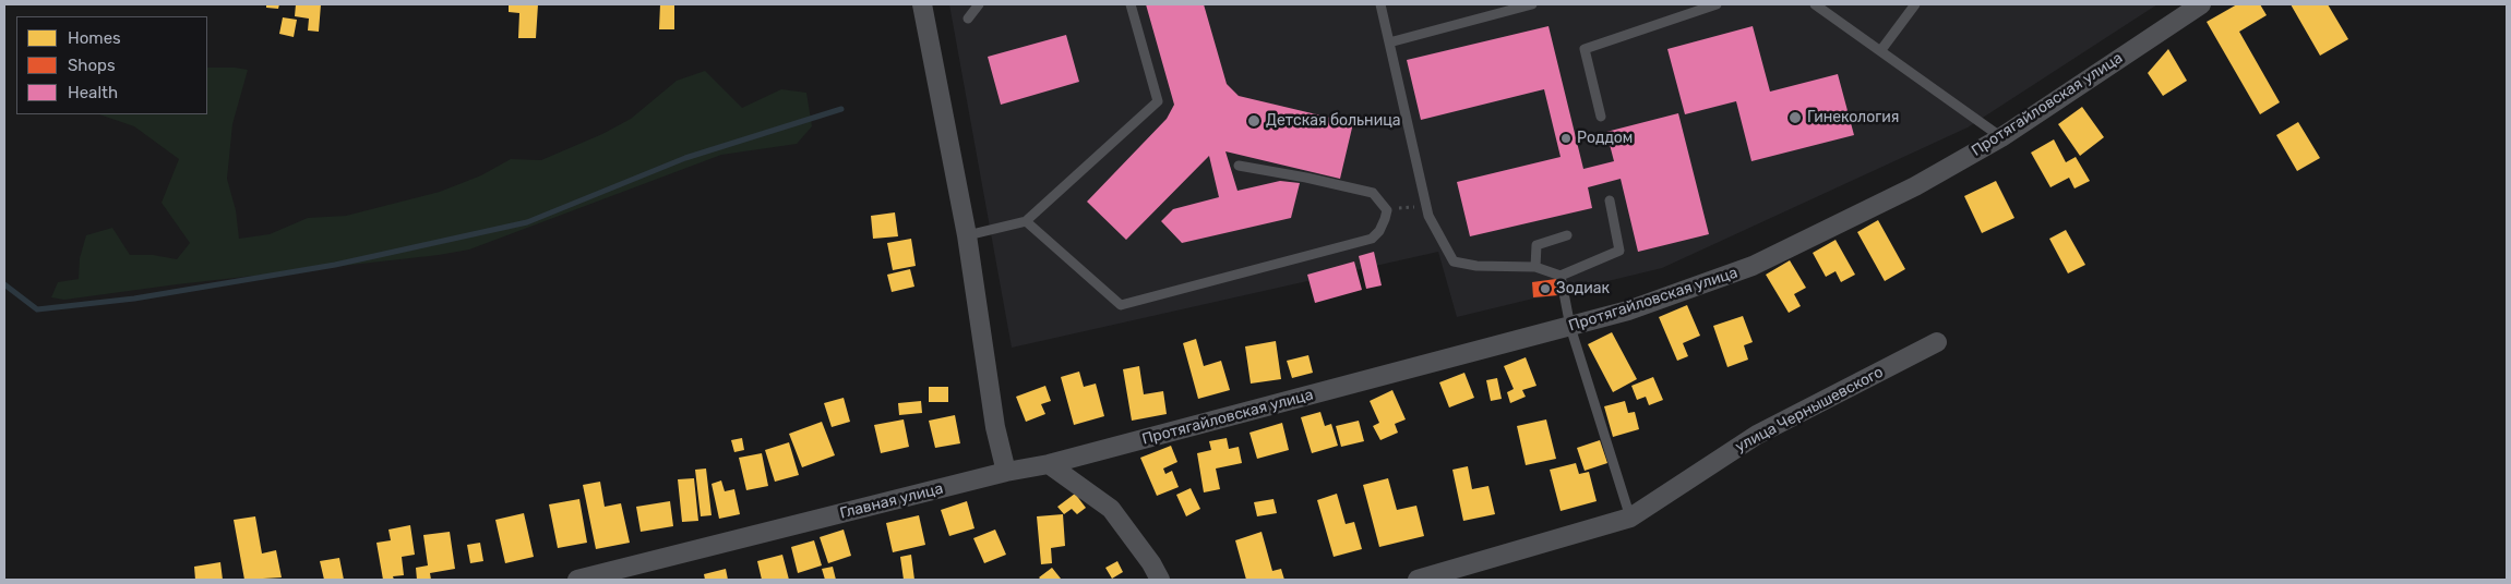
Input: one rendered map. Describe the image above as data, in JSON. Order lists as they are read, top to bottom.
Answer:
{
  "streets": {
    "street": ["Протягайловская улица", "улица Чернышевского", "Главная улица"]
  },
  "crossings": [
    ["Протягайловская улица", "Главная улица"]
  ],
  "places": [
    "Гинекология",
    "Детская больница",
    "Роддом",
    "Зодиак"
  ],
  "legend": ["Homes", "Shops", "Health"]
}
